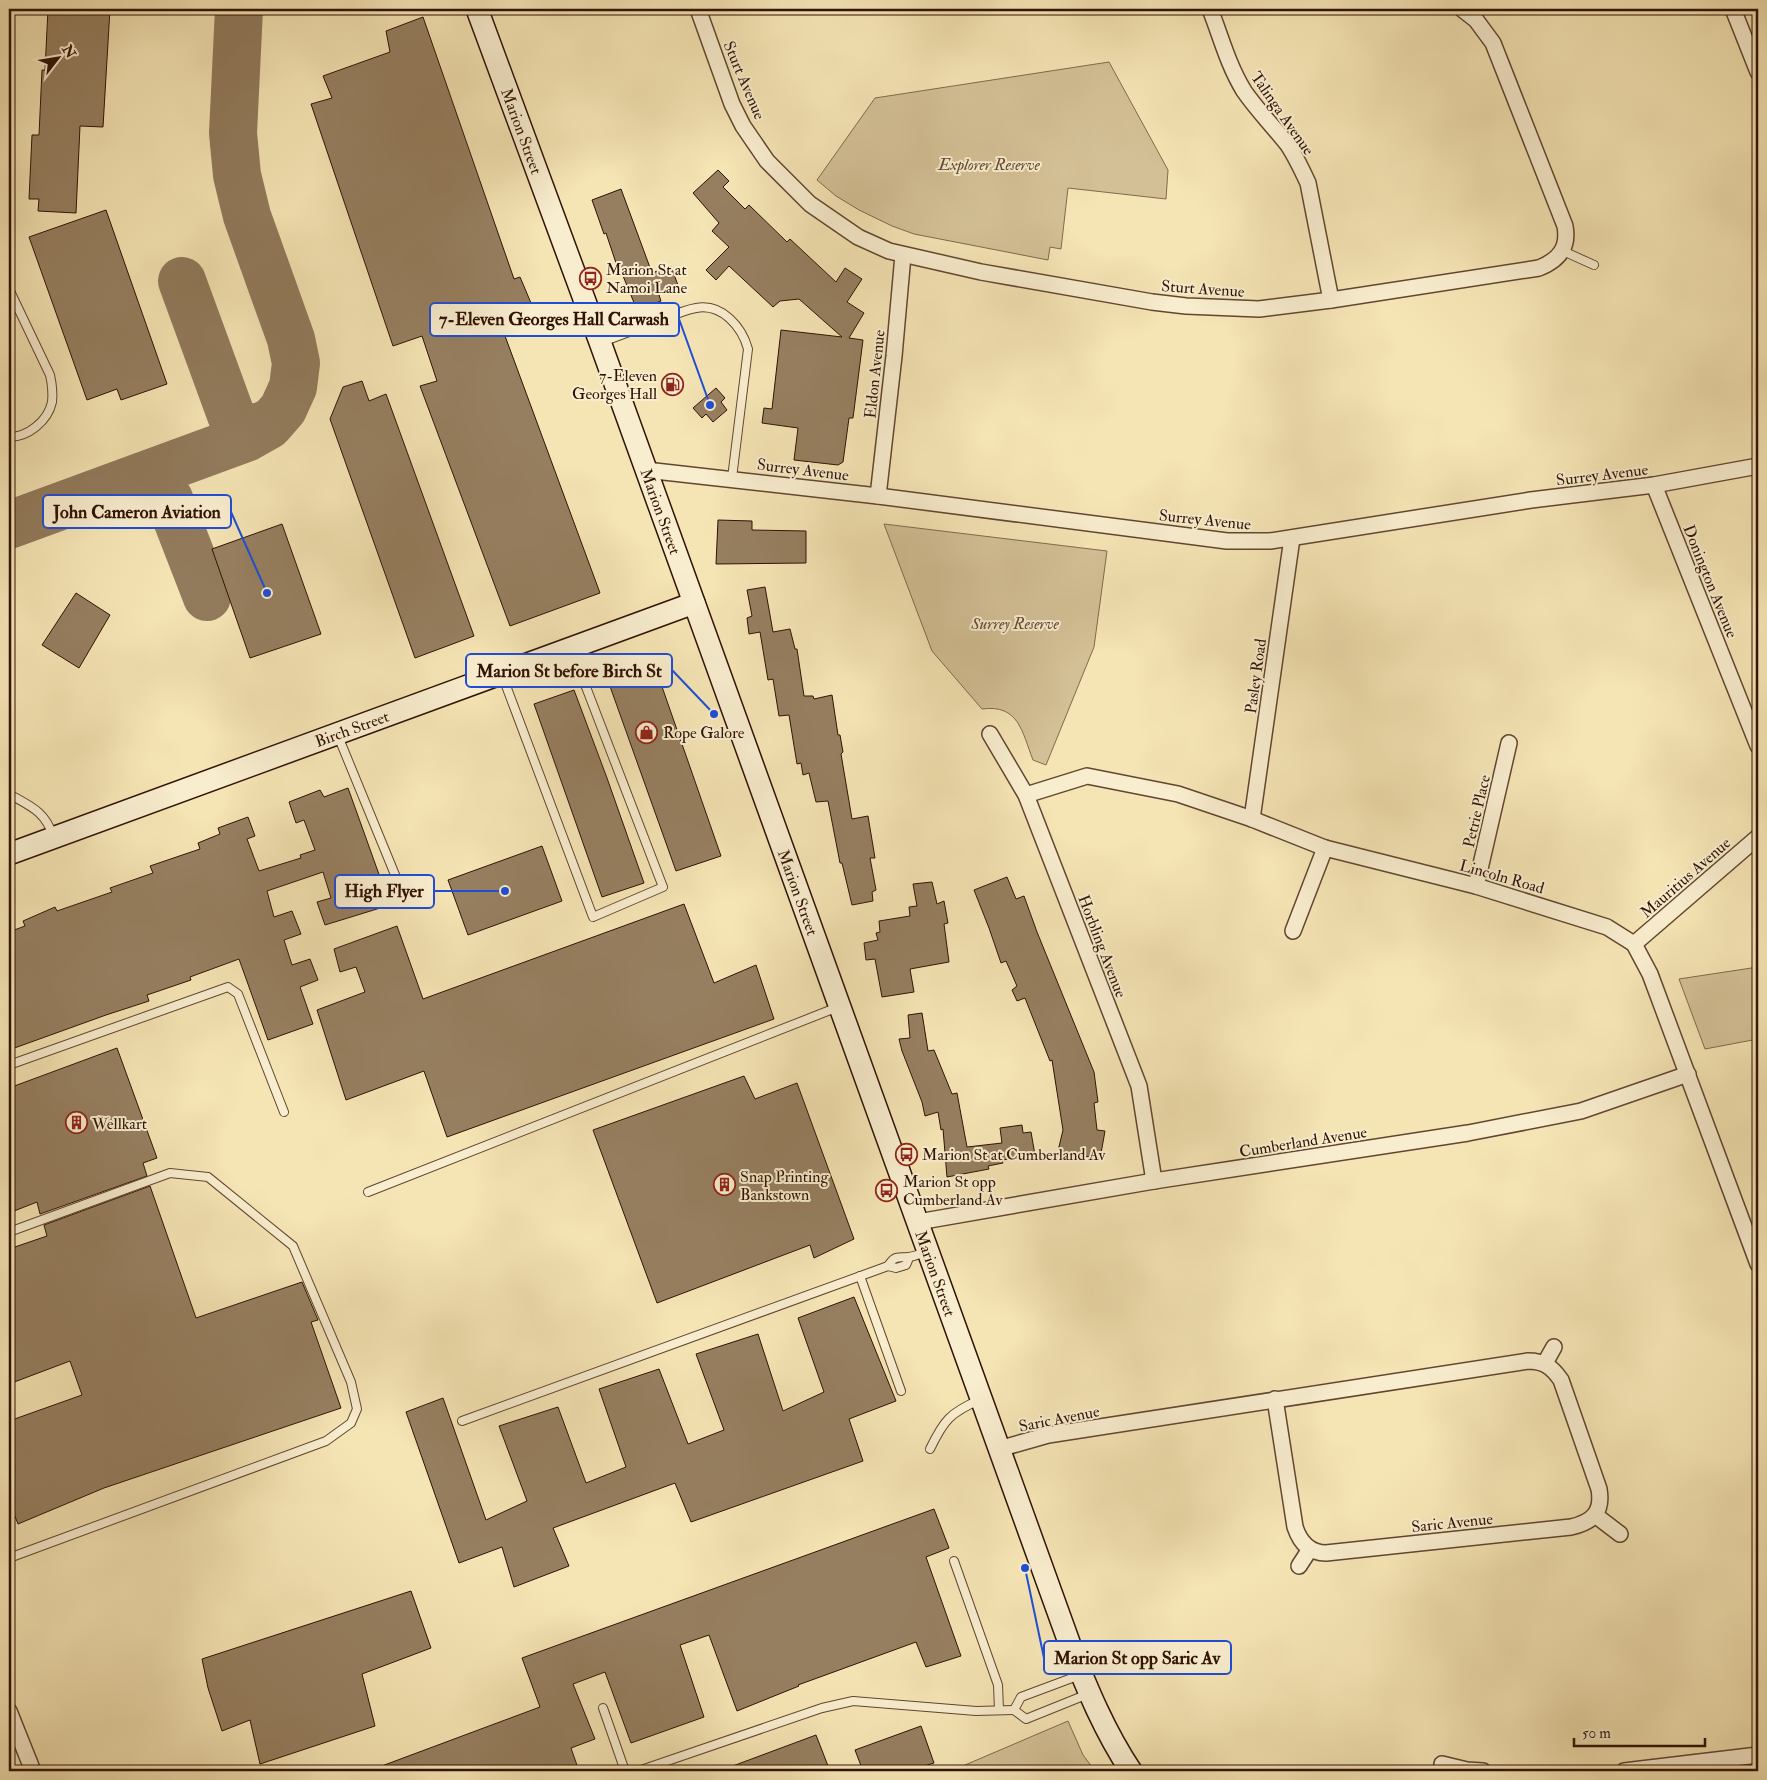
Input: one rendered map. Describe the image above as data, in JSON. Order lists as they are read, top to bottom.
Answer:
{
  "streets": {
    "main road": ["Marion Street", "Birch Street"],
    "street": [
      "Sturt Avenue",
      "Talinga Avenue",
      "Eldon Avenue",
      "Surrey Avenue",
      "Donington Avenue",
      "Pasley Road",
      "Petrie Place",
      "Lincoln Road",
      "Mauritius Avenue",
      "Horbling Avenue",
      "Cumberland Avenue",
      "Saric Avenue"
    ]
  },
  "crossings": [
    ["Sturt Avenue", "Talinga Avenue"],
    ["Sturt Avenue", "Eldon Avenue"],
    ["Marion Street", "Surrey Avenue"],
    ["Marion Street", "Birch Street"],
    ["Marion Street", "Cumberland Avenue"],
    ["Marion Street", "Saric Avenue"],
    ["Eldon Avenue", "Surrey Avenue"],
    ["Surrey Avenue", "Donington Avenue"],
    ["Surrey Avenue", "Pasley Road"],
    ["Pasley Road", "Lincoln Road"],
    ["Petrie Place", "Lincoln Road"],
    ["Lincoln Road", "Mauritius Avenue"],
    ["Lincoln Road", "Horbling Avenue"],
    ["Lincoln Road", "Cumberland Avenue"],
    ["Horbling Avenue", "Cumberland Avenue"]
  ],
  "parks": ["Explorer Reserve", "Surrey Reserve"],
  "places": {
    "bus stop": ["Marion St at Namoi Lane", "Marion St at Cumberland Av", "Marion St opp Cumberland Av"],
    "fuel station": ["7-Eleven Georges Hall"],
    "other": [
      "7-Eleven Georges Hall Carwash",
      "John Cameron Aviation",
      "Marion St before Birch St",
      "High Flyer",
      "Marion St opp Saric Av"
    ],
    "shop": ["Rope Galore"],
    "building": ["Wellkart", "Snap Printing Bankstown"]
  },
  "scale_bar": "50 m",
  "north": "top right"
}
